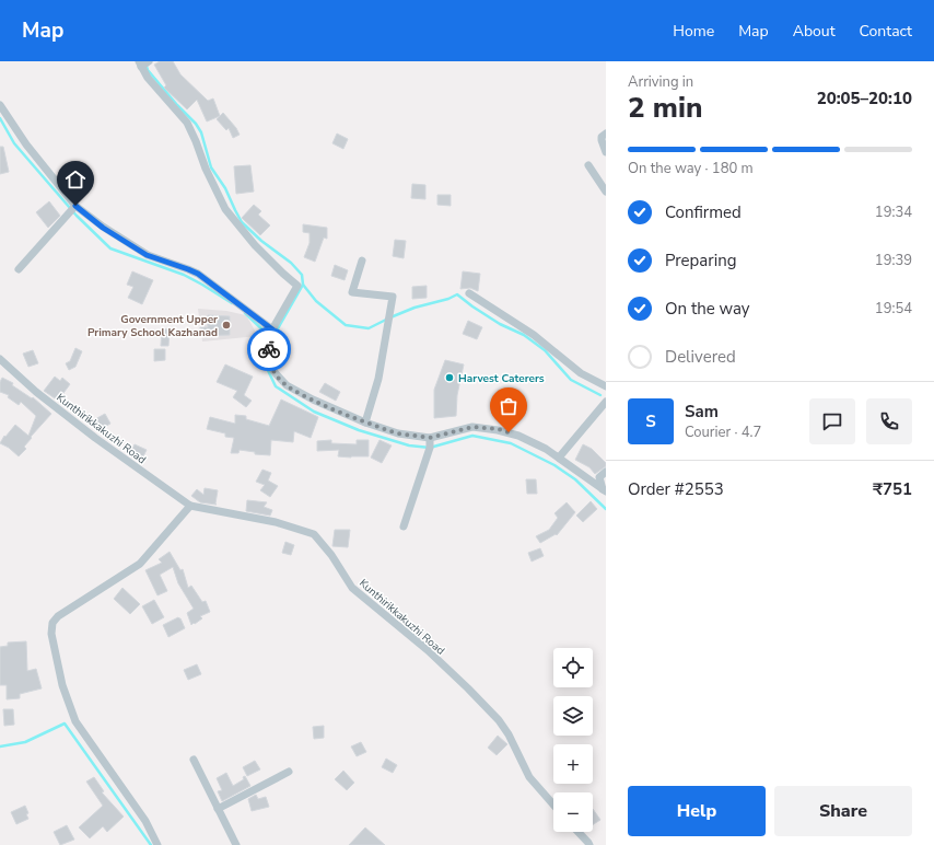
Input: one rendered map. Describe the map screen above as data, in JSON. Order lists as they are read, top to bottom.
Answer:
{
  "streets": {
    "street": ["Kunthirikkakuzhi Road"]
  },
  "places": ["Government Upper Primary School Kazhanad", "Harvest Caterers"],
  "page": {
    "header": "Map",
    "nav": [
      "Home",
      "Map",
      "About",
      "Contact"
    ],
    "heading": ["2 min", "Arriving in", "20:05–20:10"],
    "panel": [
      "Sam",
      "Courier · 4.7",
      "Order #2553",
      "₹751"
    ],
    "bar": "On the way · 180 m",
    "list": [
      ["Confirmed", "19:34"],
      ["Preparing", "19:39"],
      ["On the way", "19:54"],
      "Delivered"
    ],
    "round": "S",
    "map_buttons": ["+", "−"],
    "buttons": ["Help", "Share"]
  }
}
